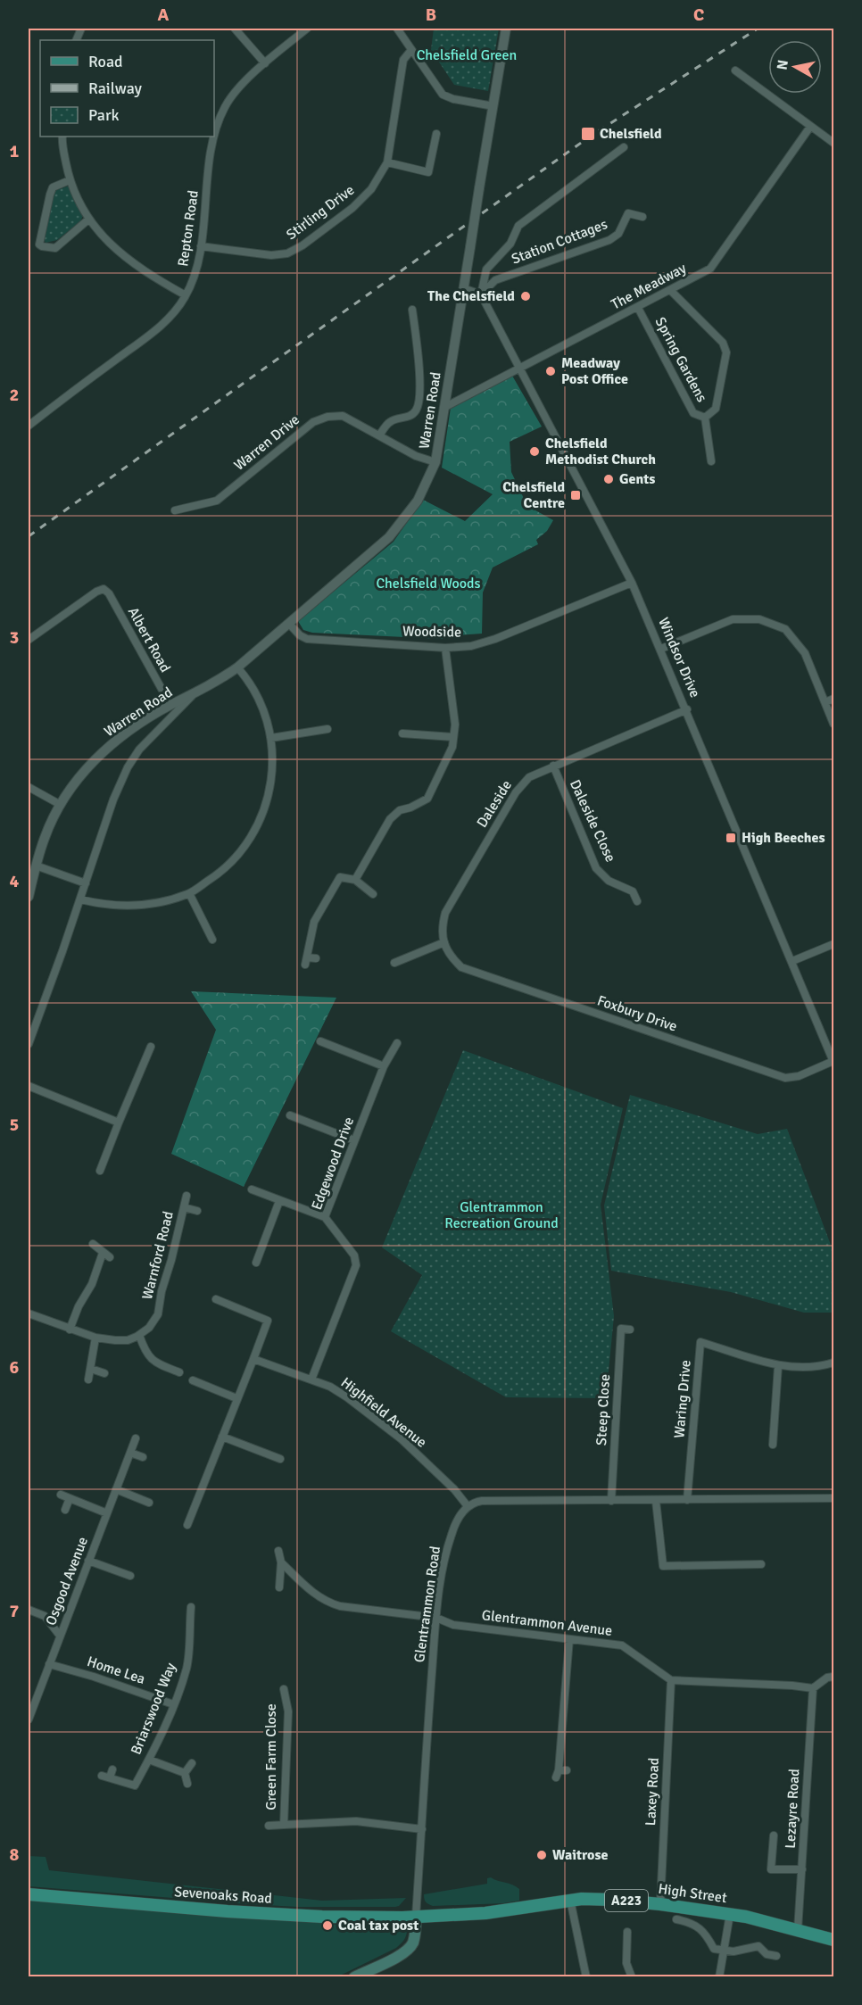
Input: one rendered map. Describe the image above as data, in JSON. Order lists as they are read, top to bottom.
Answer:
{
  "streets": {
    "main road": ["High Street", "Sevenoaks Road", "A223"],
    "street": [
      "Stirling Drive",
      "Repton Road",
      "Station Cottages",
      "The Meadway",
      "Spring Gardens",
      "Warren Road",
      "Warren Drive",
      "Woodside",
      "Albert Road",
      "Windsor Drive",
      "Daleside",
      "Daleside Close",
      "Foxbury Drive",
      "Edgewood Drive",
      "Warnford Road",
      "Waring Drive",
      "Steep Close",
      "Highfield Avenue",
      "Osgood Avenue",
      "Glentrammon Road",
      "Glentrammon Avenue",
      "Home Lea",
      "Briarswood Way",
      "Green Farm Close",
      "Laxey Road",
      "Lezayre Road"
    ]
  },
  "crossings": [
    ["Stirling Drive", "Repton Road"],
    ["Station Cottages", "Windsor Drive"],
    ["The Meadway", "Spring Gardens"],
    ["The Meadway", "Warren Road"],
    ["The Meadway", "Windsor Drive"],
    ["Warren Road", "Warren Drive"],
    ["Warren Road", "Woodside"],
    ["Warren Road", "Albert Road"],
    ["Woodside", "Windsor Drive"],
    ["Windsor Drive", "Daleside"],
    ["Windsor Drive", "Foxbury Drive"],
    ["Daleside", "Daleside Close"],
    ["Daleside", "Foxbury Drive"],
    ["Edgewood Drive", "Highfield Avenue"],
    ["Highfield Avenue", "Glentrammon Road"],
    ["Osgood Avenue", "Home Lea"],
    ["Glentrammon Road", "Glentrammon Avenue"],
    ["Glentrammon Road", "Green Farm Close"],
    ["Glentrammon Road", "High Street"],
    ["Glentrammon Road", "Sevenoaks Road"],
    ["Glentrammon Avenue", "Laxey Road"],
    ["Home Lea", "Briarswood Way"],
    ["Laxey Road", "High Street"],
    ["Lezayre Road", "High Street"],
    ["High Street", "Sevenoaks Road"]
  ],
  "parks": ["Chelsfield Green", "Chelsfield Woods", "Glentrammon Recreation Ground"],
  "places": {
    "transit": ["Chelsfield", "Chelsfield Centre", "High Beeches"],
    "other": [
      "The Chelsfield",
      "Meadway Post Office",
      "Chelsfield Methodist Church",
      "Gents",
      "Waitrose",
      "Coal tax post"
    ]
  },
  "legend": ["Road", "Railway", "Park"],
  "north": "left",
  "grid": {
    "columns": ["A", "B", "C"],
    "rows": [
      "1",
      "2",
      "3",
      "4",
      "5",
      "6",
      "7",
      "8"
    ]
  }
}
